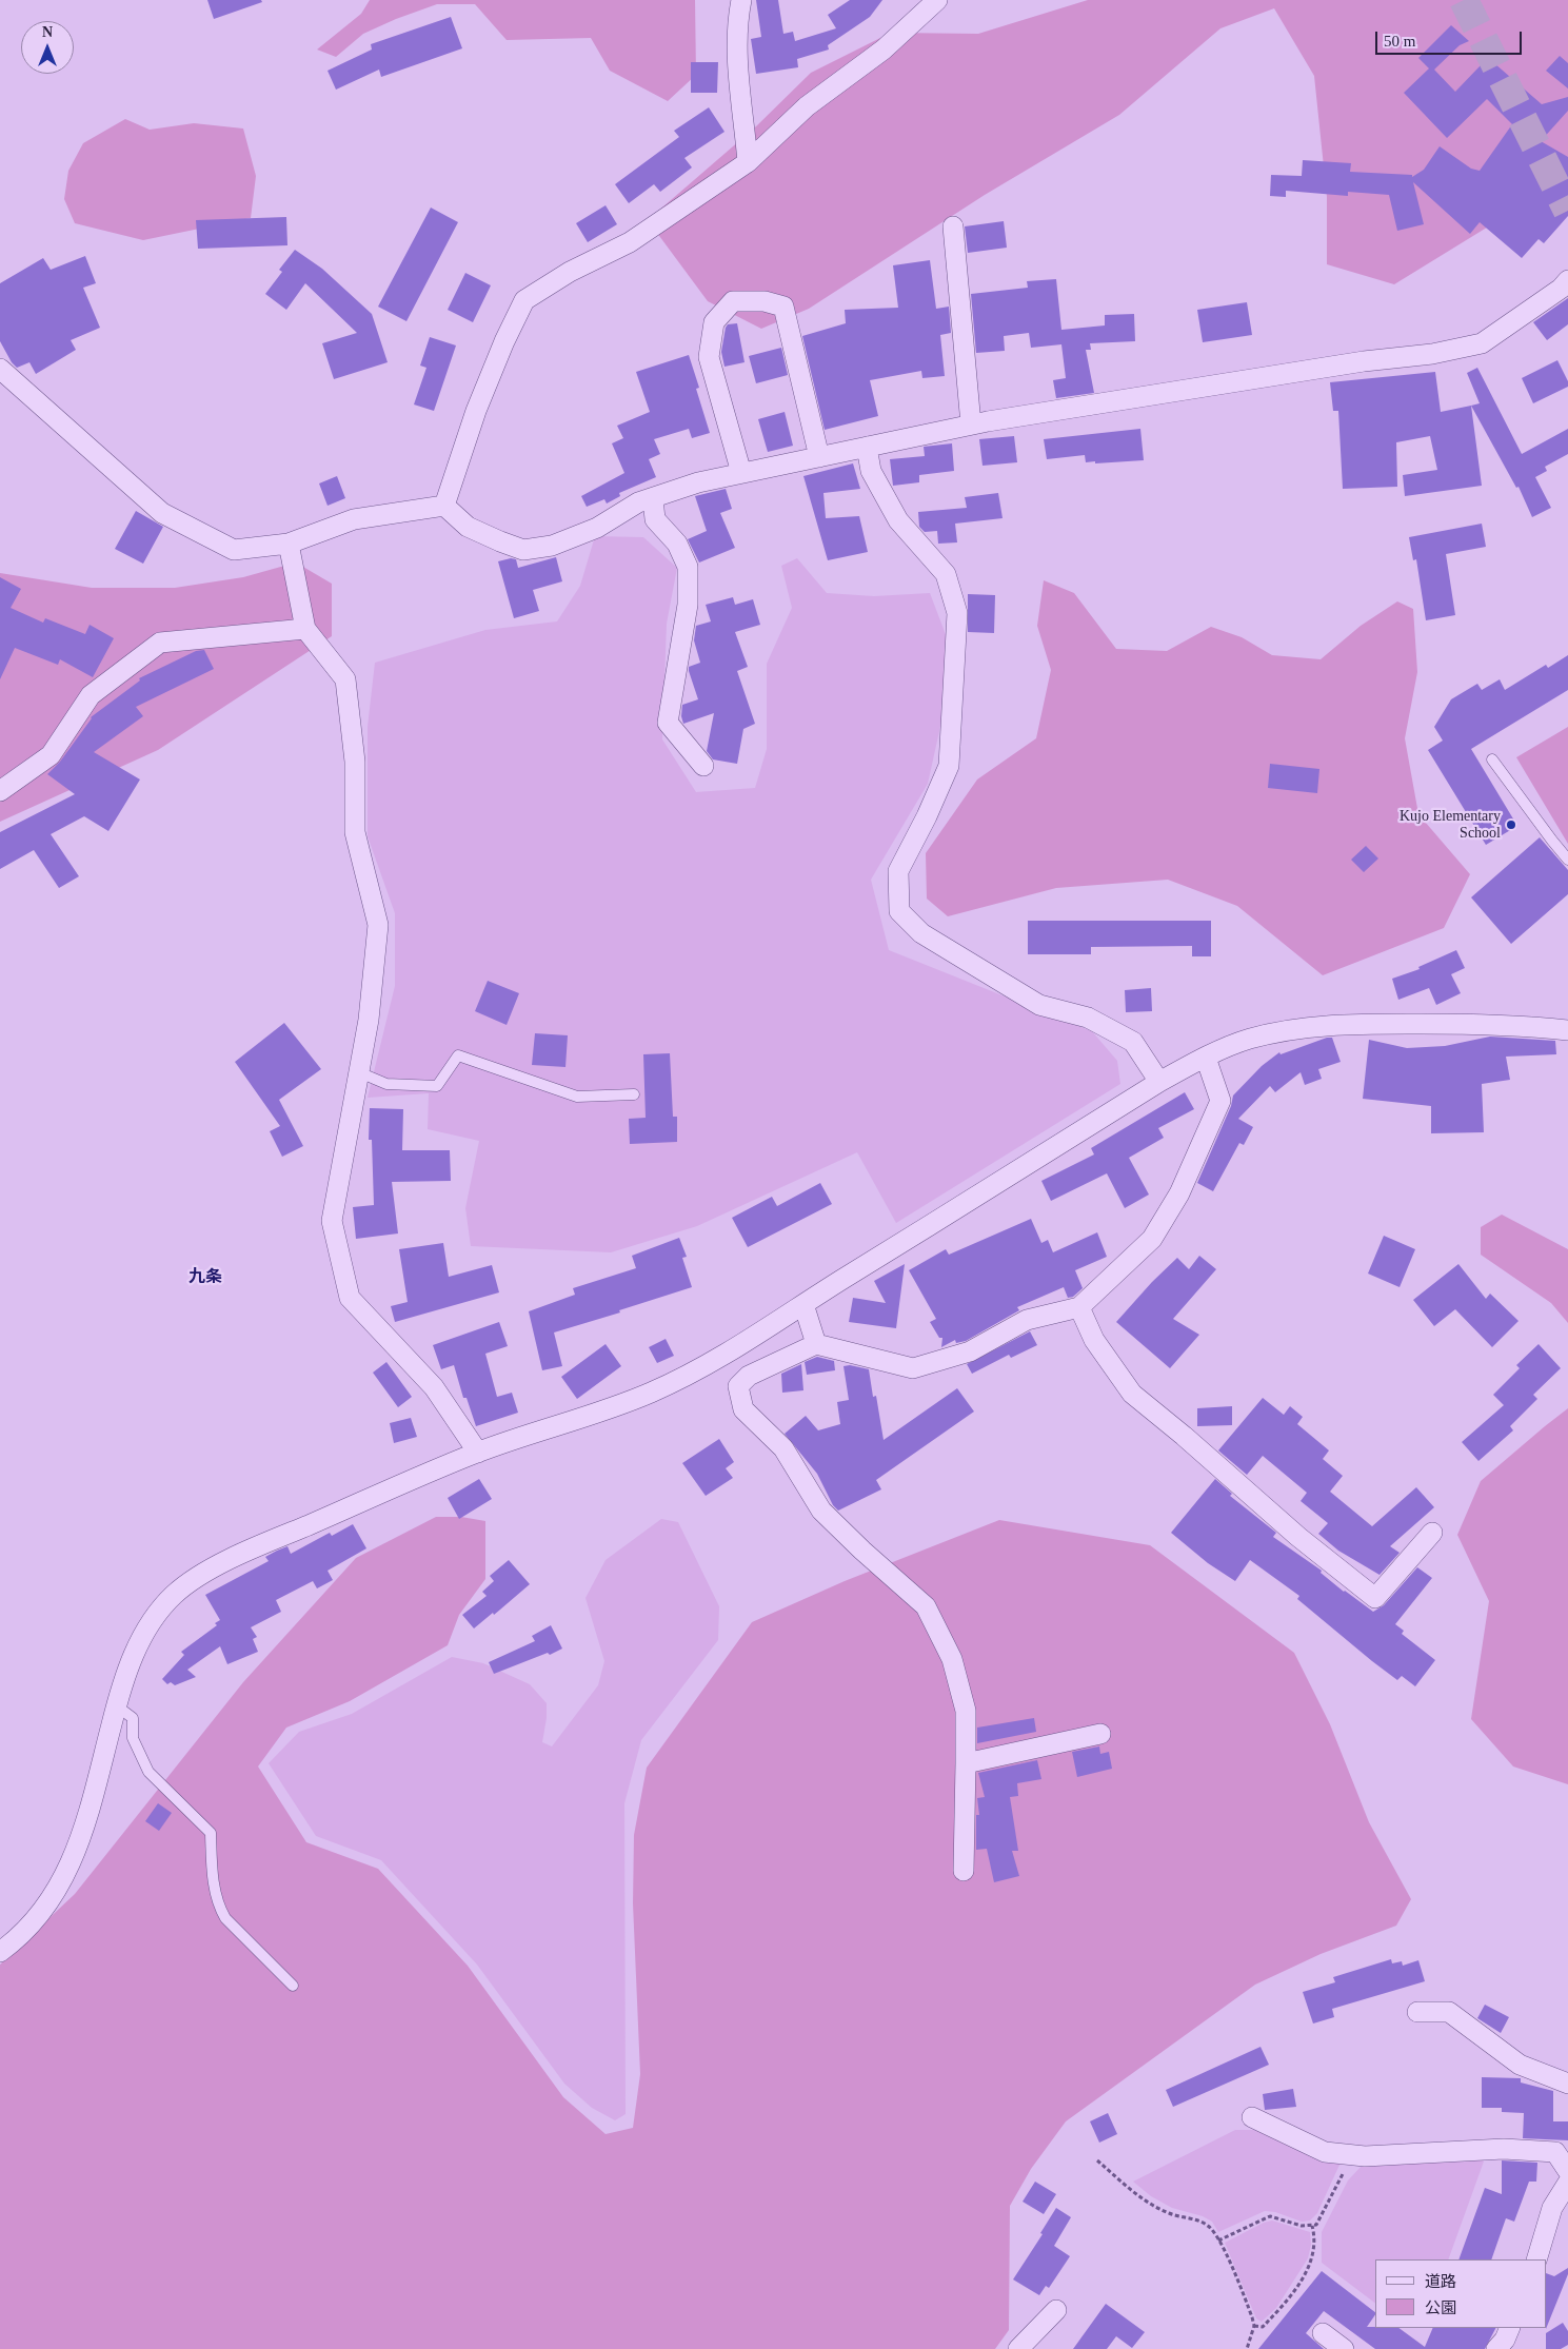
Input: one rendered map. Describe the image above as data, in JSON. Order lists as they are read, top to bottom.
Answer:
{
  "districts": ["九条"],
  "places": ["Kujo Elementary School"],
  "legend": ["道路", "公園"],
  "scale_bar": "50 m",
  "north": "top"
}
